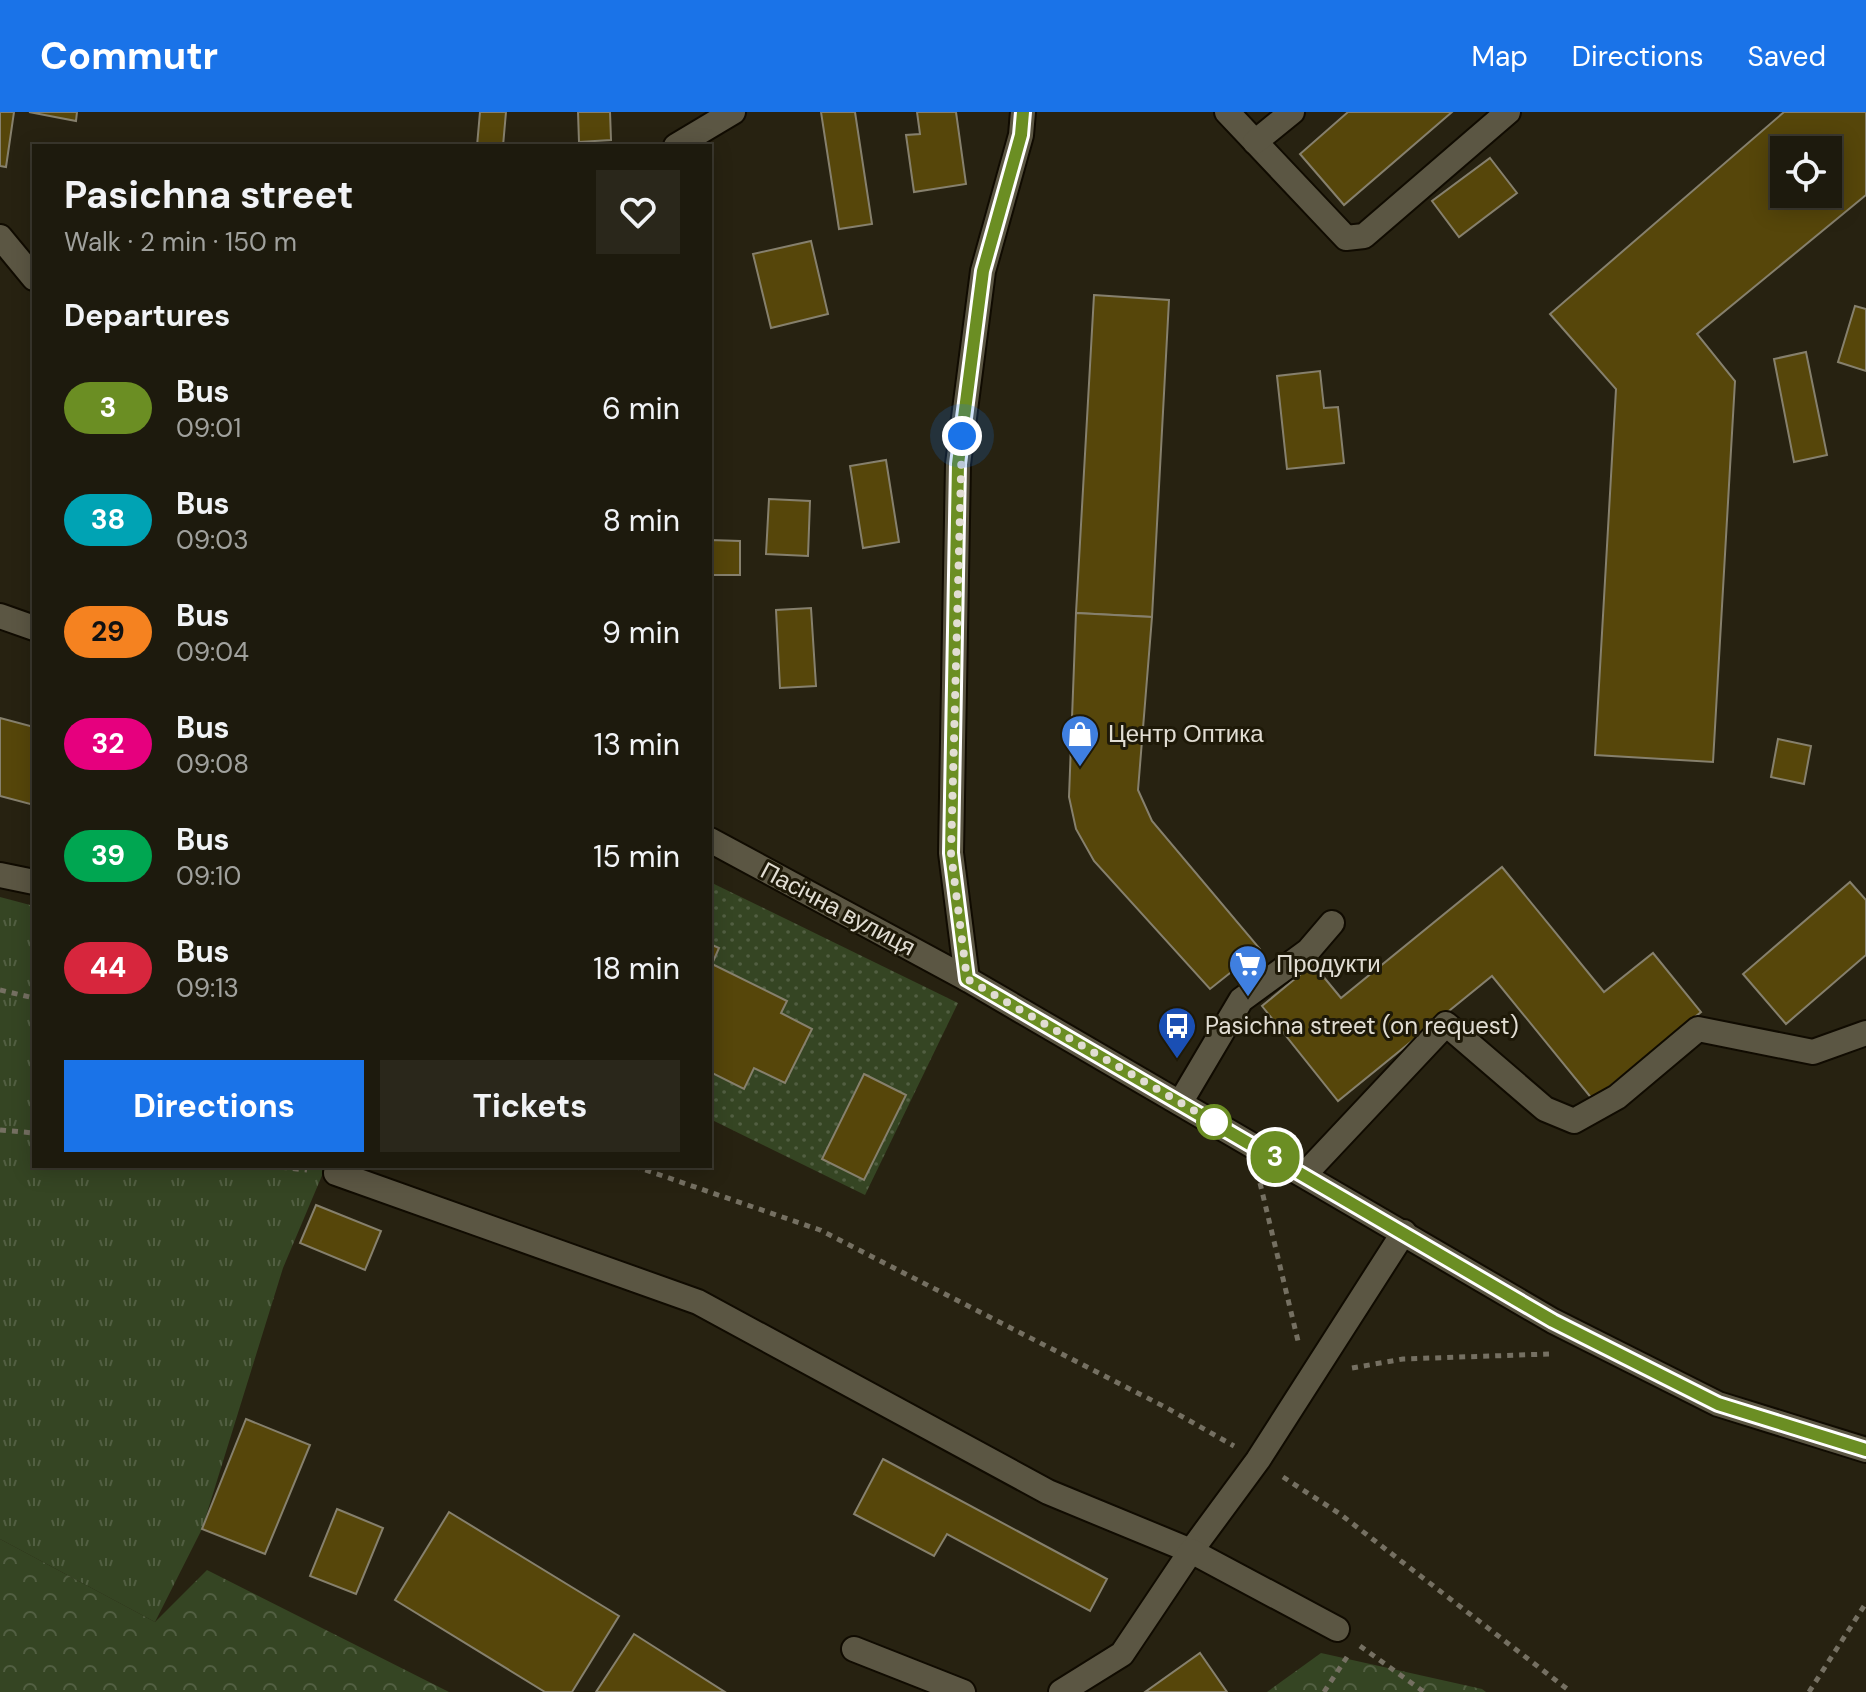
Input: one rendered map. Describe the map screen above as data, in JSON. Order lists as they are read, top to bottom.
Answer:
{
  "streets": {
    "street": ["Пасічна вулиця"]
  },
  "places": {
    "shop": ["Центр Оптика"],
    "supermarket": ["Продукти"],
    "bus stop": ["Pasichna street (on request)"]
  },
  "lines": ["bus line 3"],
  "page": {
    "header": "Commutr",
    "nav": ["Map", "Directions", "Saved"],
    "on_map": "3",
    "heading": [
      ["Pasichna street", "Walk · 2 min · 150 m"],
      "Departures"
    ],
    "list": [
      {
        "mark": "3",
        "name": "Bus",
        "note": "09:01",
        "value": "6 min"
      },
      {
        "mark": "38",
        "name": "Bus",
        "note": "09:03",
        "value": "8 min"
      },
      {
        "mark": "29",
        "name": "Bus",
        "note": "09:04",
        "value": "9 min"
      },
      {
        "mark": "32",
        "name": "Bus",
        "note": "09:08",
        "value": "13 min"
      },
      {
        "mark": "39",
        "name": "Bus",
        "note": "09:10",
        "value": "15 min"
      },
      {
        "mark": "44",
        "name": "Bus",
        "note": "09:13",
        "value": "18 min"
      }
    ],
    "buttons": ["Directions", "Tickets"]
  }
}
